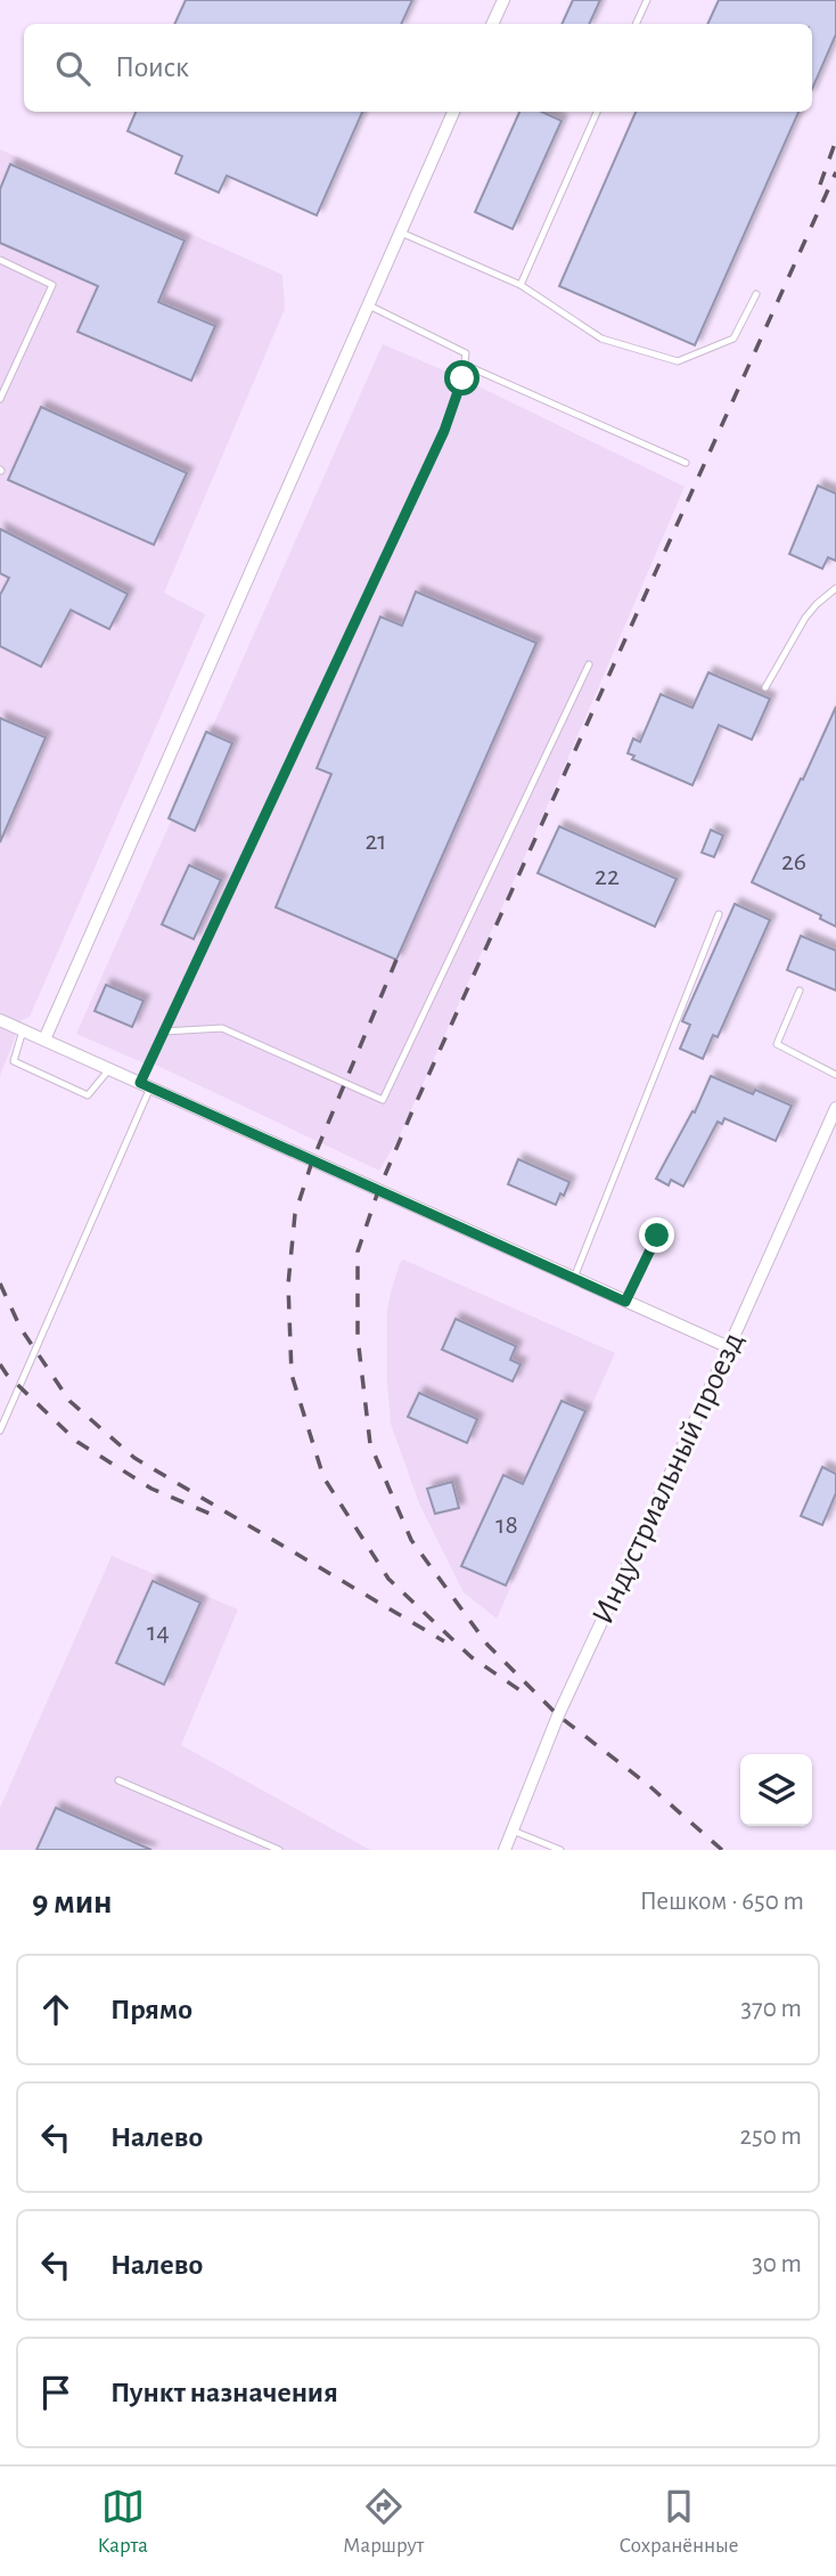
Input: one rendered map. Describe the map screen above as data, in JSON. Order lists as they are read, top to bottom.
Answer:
{
  "streets": {
    "street": ["Индустриальный проезд"]
  },
  "house_numbers": [
    "21",
    "26",
    "22",
    "18",
    "14"
  ],
  "page": {
    "search": "Поиск",
    "heading": ["9 мин", "Пешком · 650 m"],
    "list": [
      ["Прямо", "370 m"],
      ["Налево", "250 m"],
      ["Налево", "30 m"],
      "Пункт назначения"
    ],
    "nav": ["Карта", "Маршрут", "Сохранённые"]
  }
}
